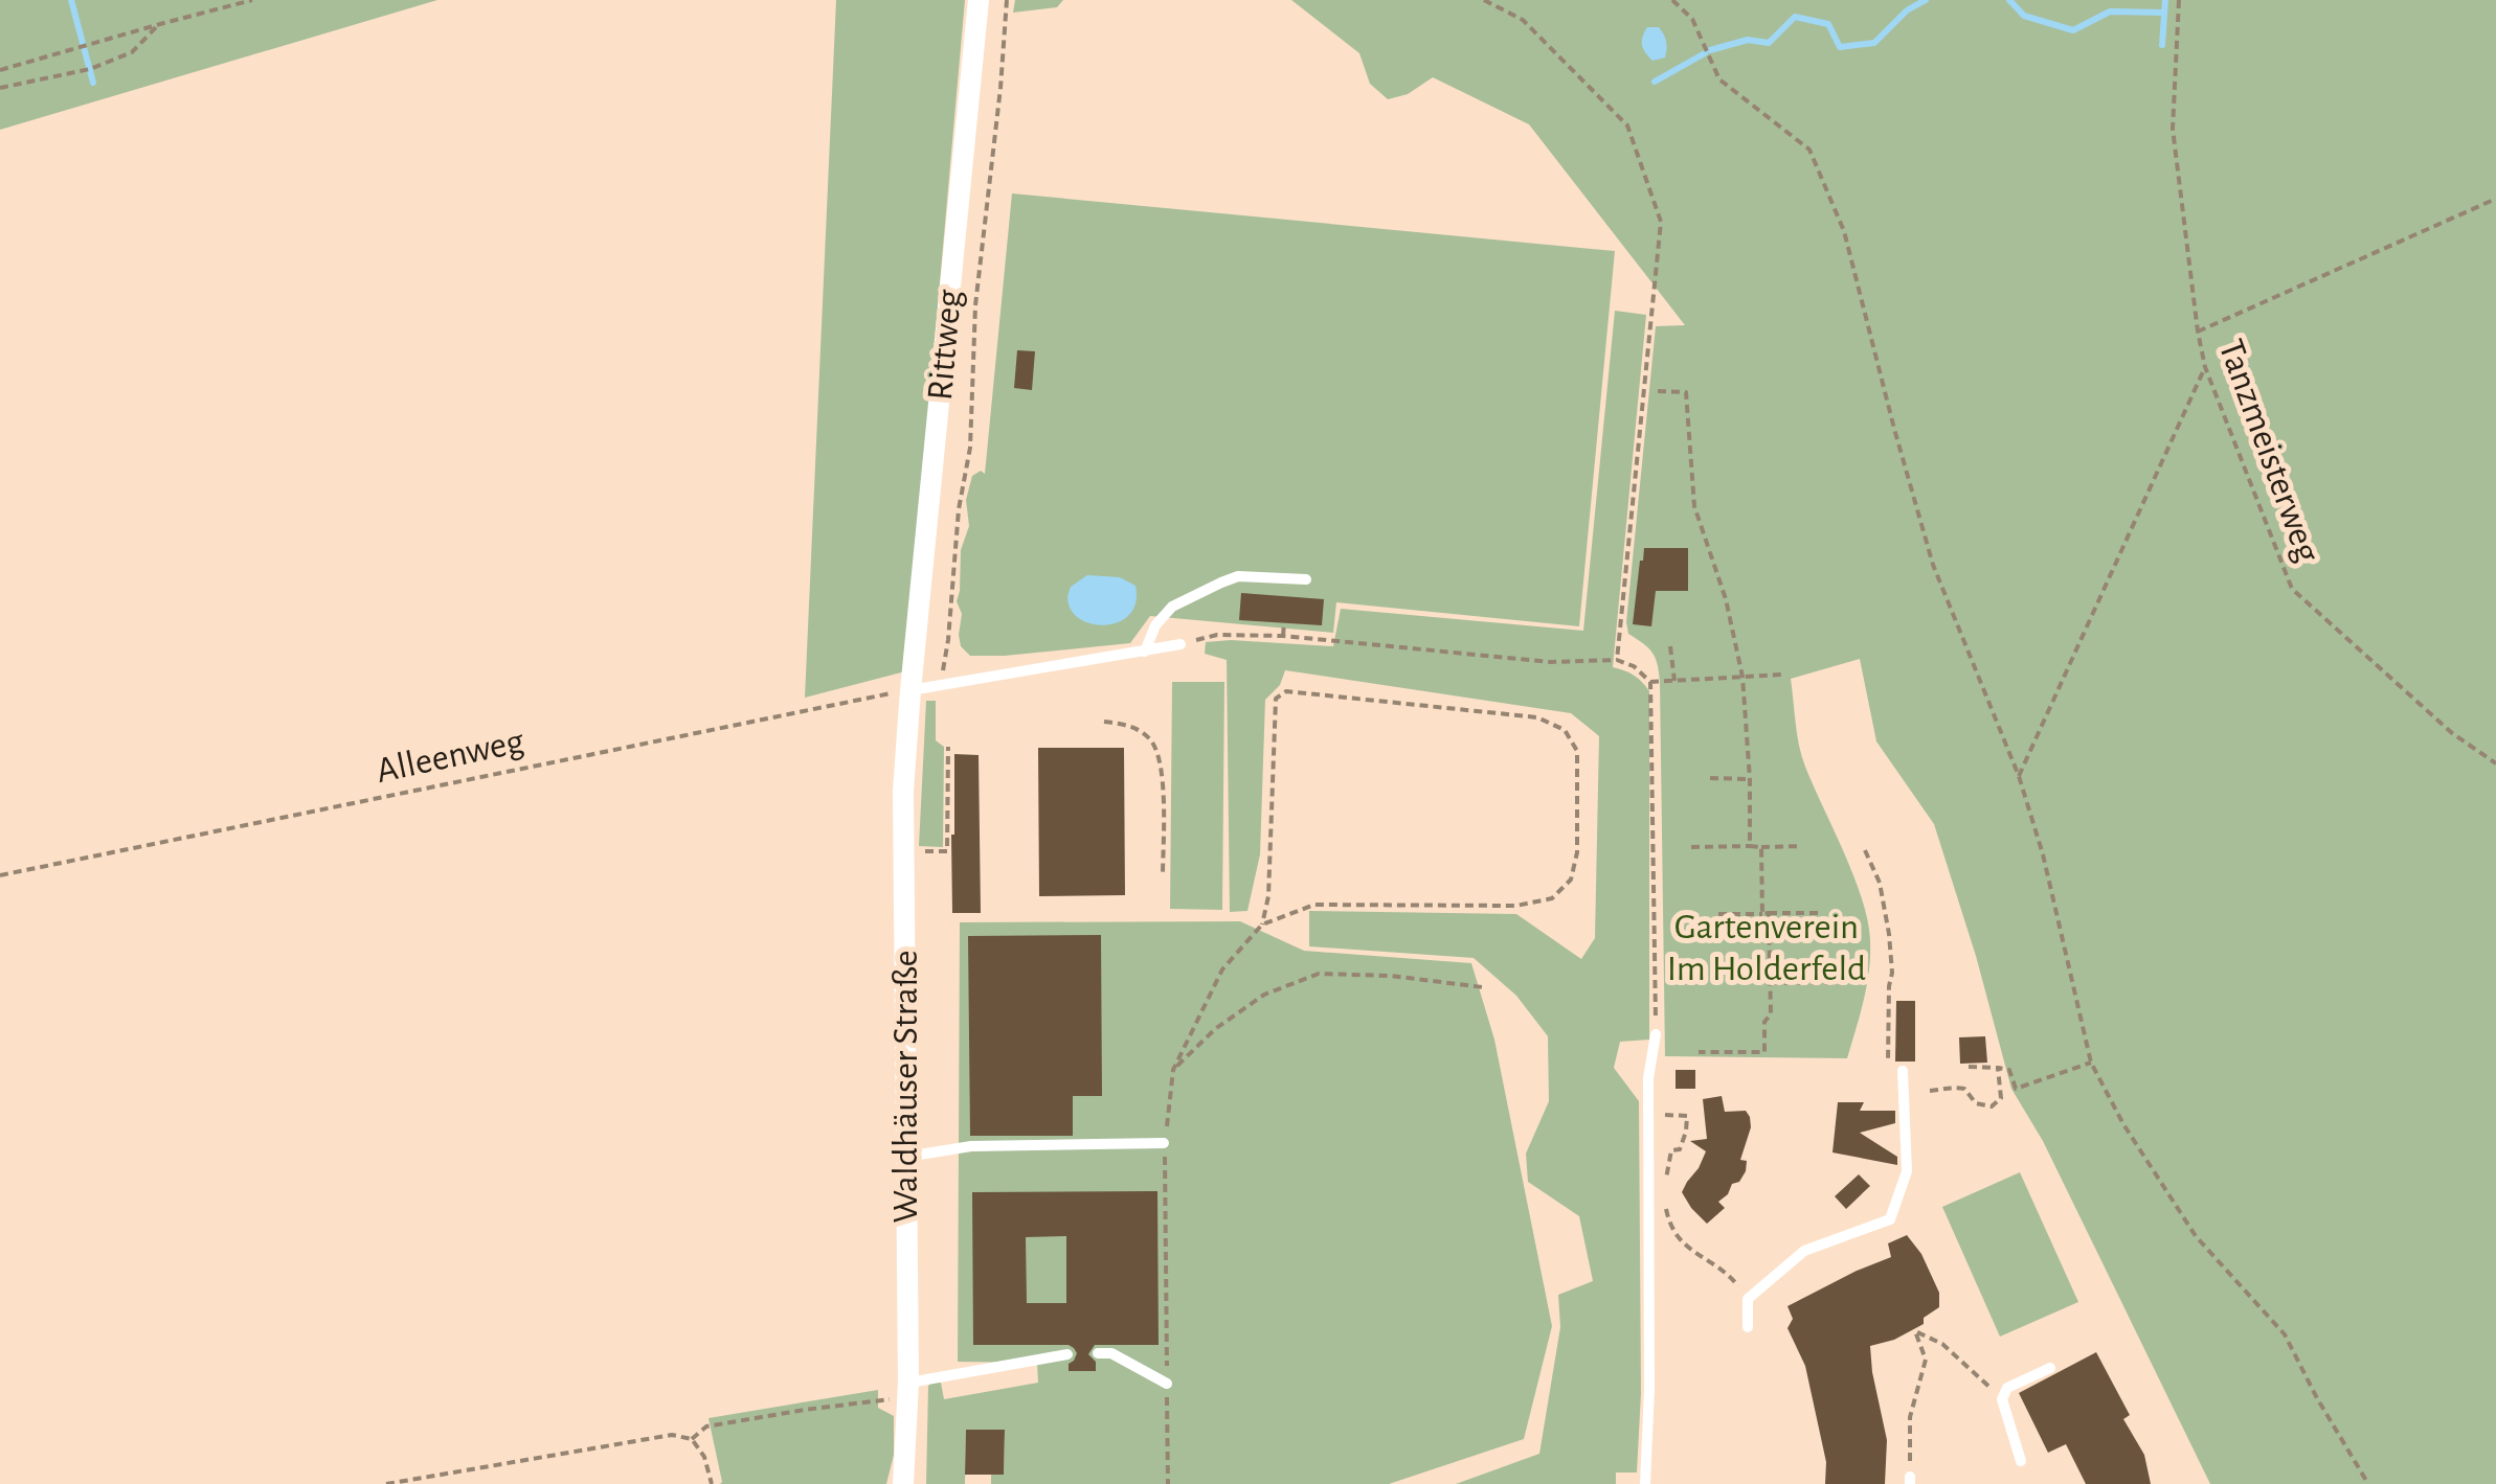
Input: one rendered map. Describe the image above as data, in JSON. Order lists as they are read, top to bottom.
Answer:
{
  "streets": {
    "street": ["Rittweg", "Waldhäuser Straße"],
    "path": ["Tanzmeisterweg", "Alleenweg"]
  },
  "crossings": [
    ["Rittweg", "Alleenweg"],
    ["Rittweg", "Waldhäuser Straße"],
    ["Alleenweg", "Waldhäuser Straße"]
  ],
  "parks": ["Gartenverein Im Holderfeld"]
}
